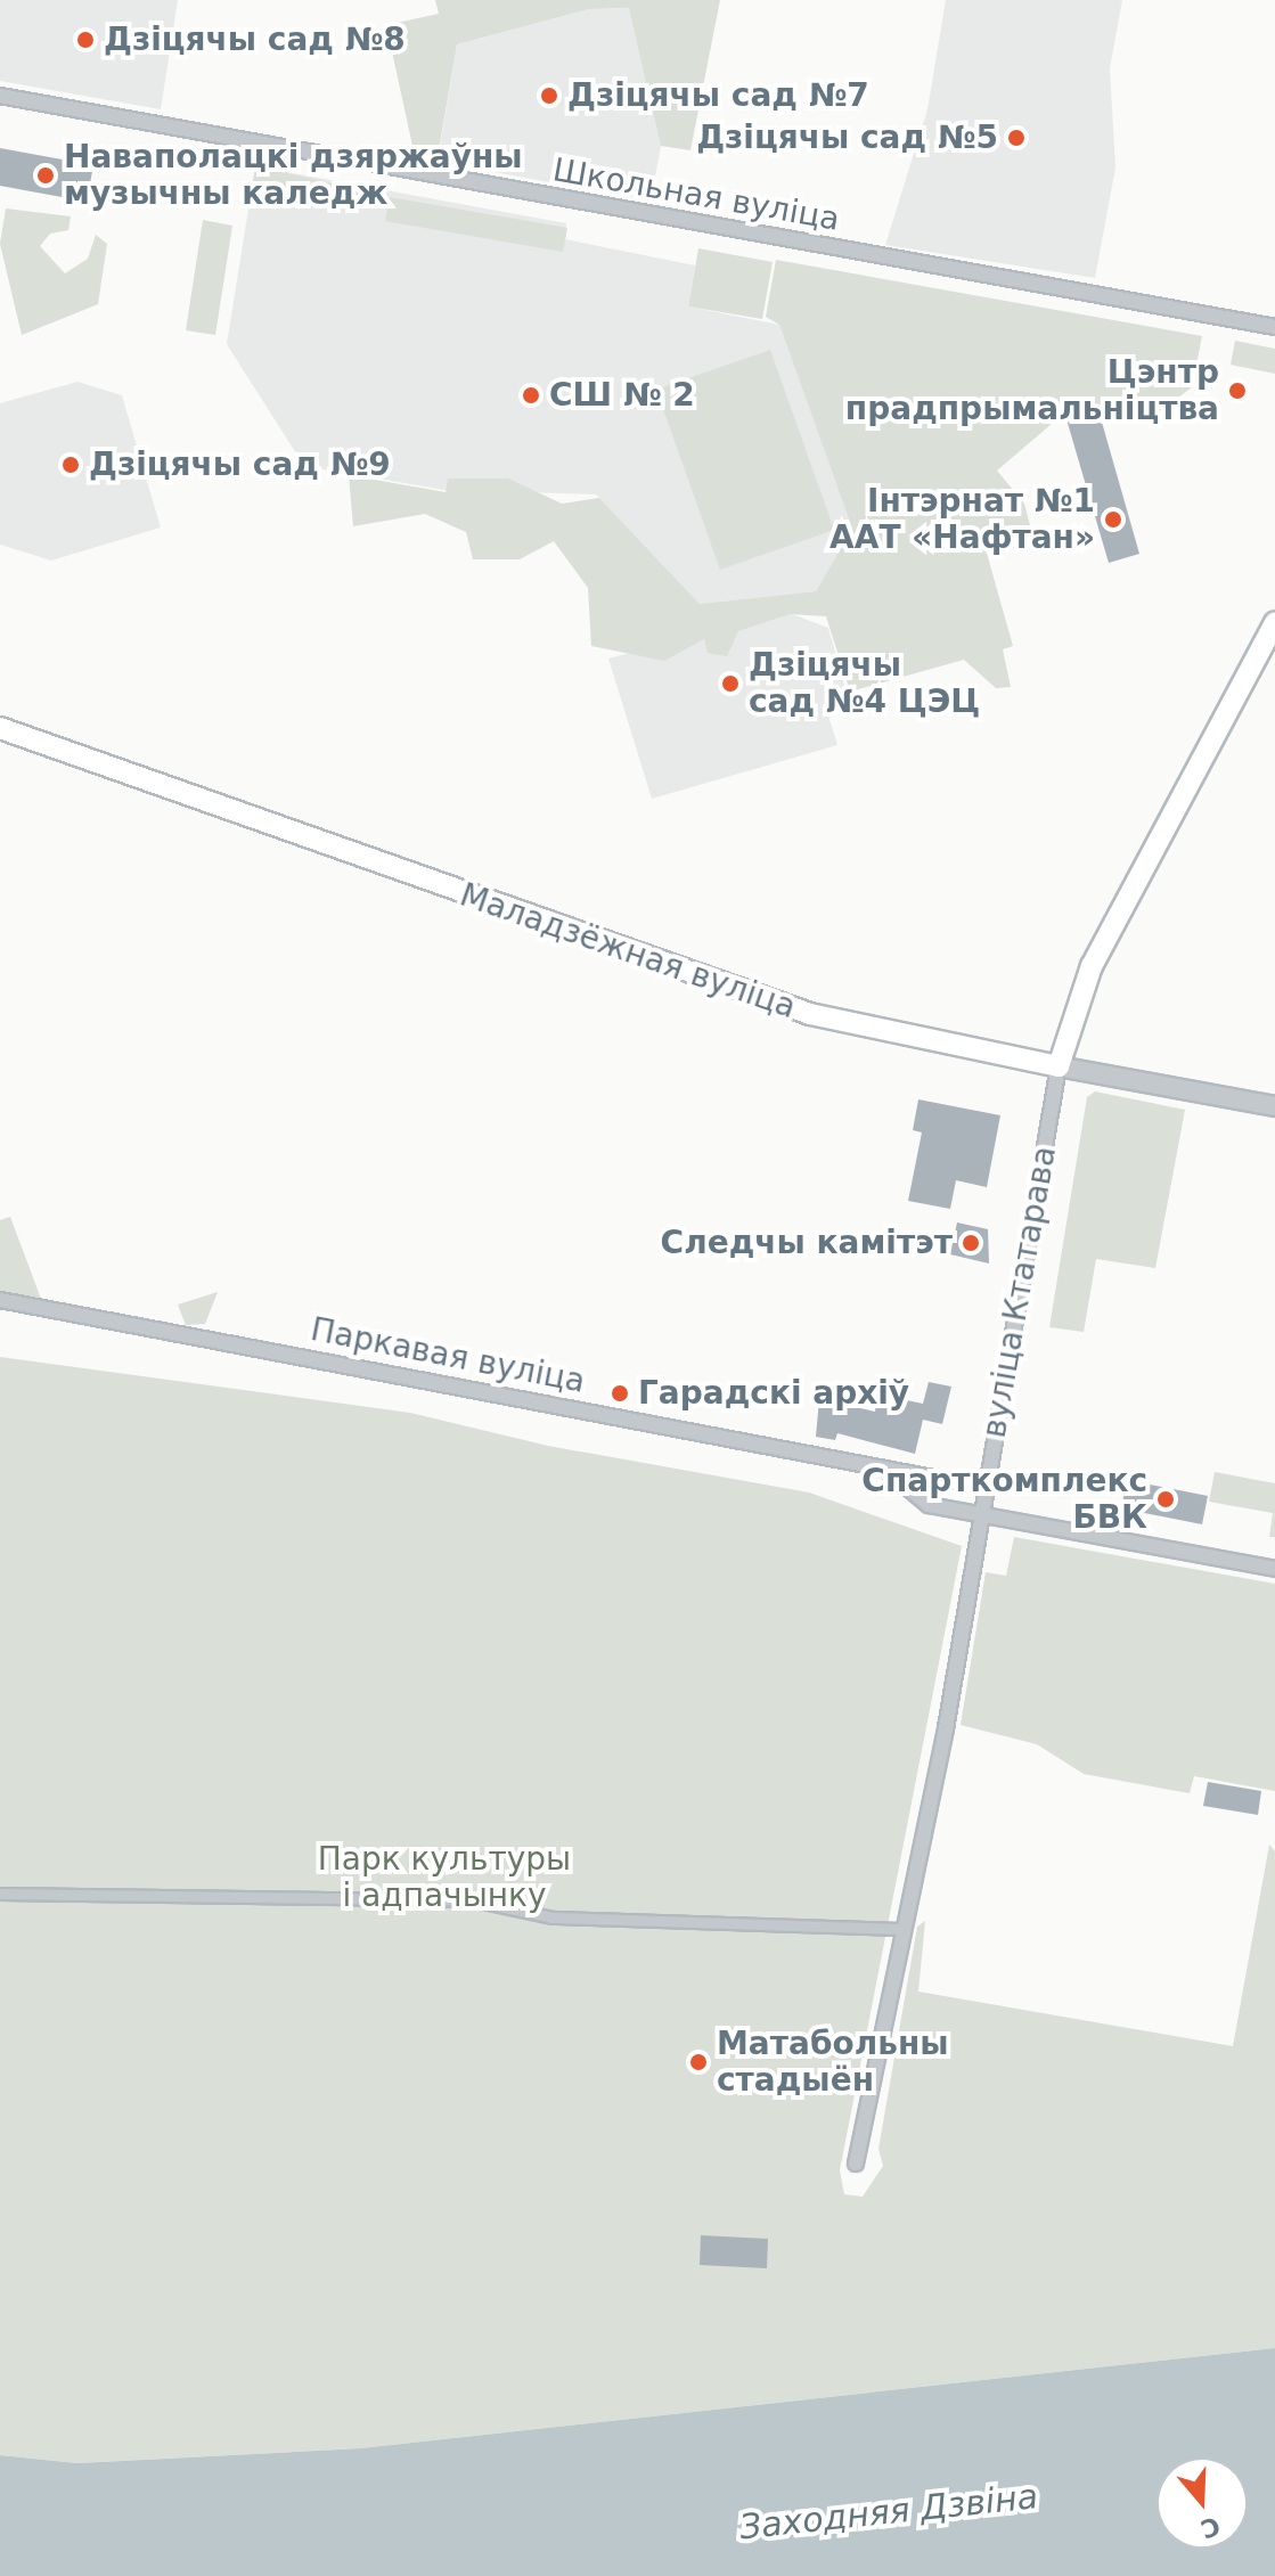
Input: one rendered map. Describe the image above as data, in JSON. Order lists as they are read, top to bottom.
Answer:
{
  "streets": {
    "main road": ["Маладзёжная вуліца", "вуліца Ктатарава"],
    "street": ["Школьная вуліца", "Паркавая вуліца"]
  },
  "crossings": [
    ["Маладзёжная вуліца", "вуліца Ктатарава"],
    ["вуліца Ктатарава", "Паркавая вуліца"]
  ],
  "water": ["Заходняя Дзвіна"],
  "parks": ["Парк культуры і адпачынку"],
  "places": [
    "Дзіцячы сад №8",
    "Дзіцячы сад №7",
    "Дзіцячы сад №5",
    "Наваполацкі дзяржаўны музычны каледж",
    "Цэнтр прадпрымальніцтва",
    "СШ № 2",
    "Дзіцячы сад №9",
    "Інтэрнат №1 ААТ «Нафтан»",
    "Дзіцячы сад №4 ЦЭЦ",
    "Следчы камітэт",
    "Гарадскі архіў",
    "Спарткомплекс БВК",
    "Матабольны стадыён"
  ],
  "north": "bottom"
}
